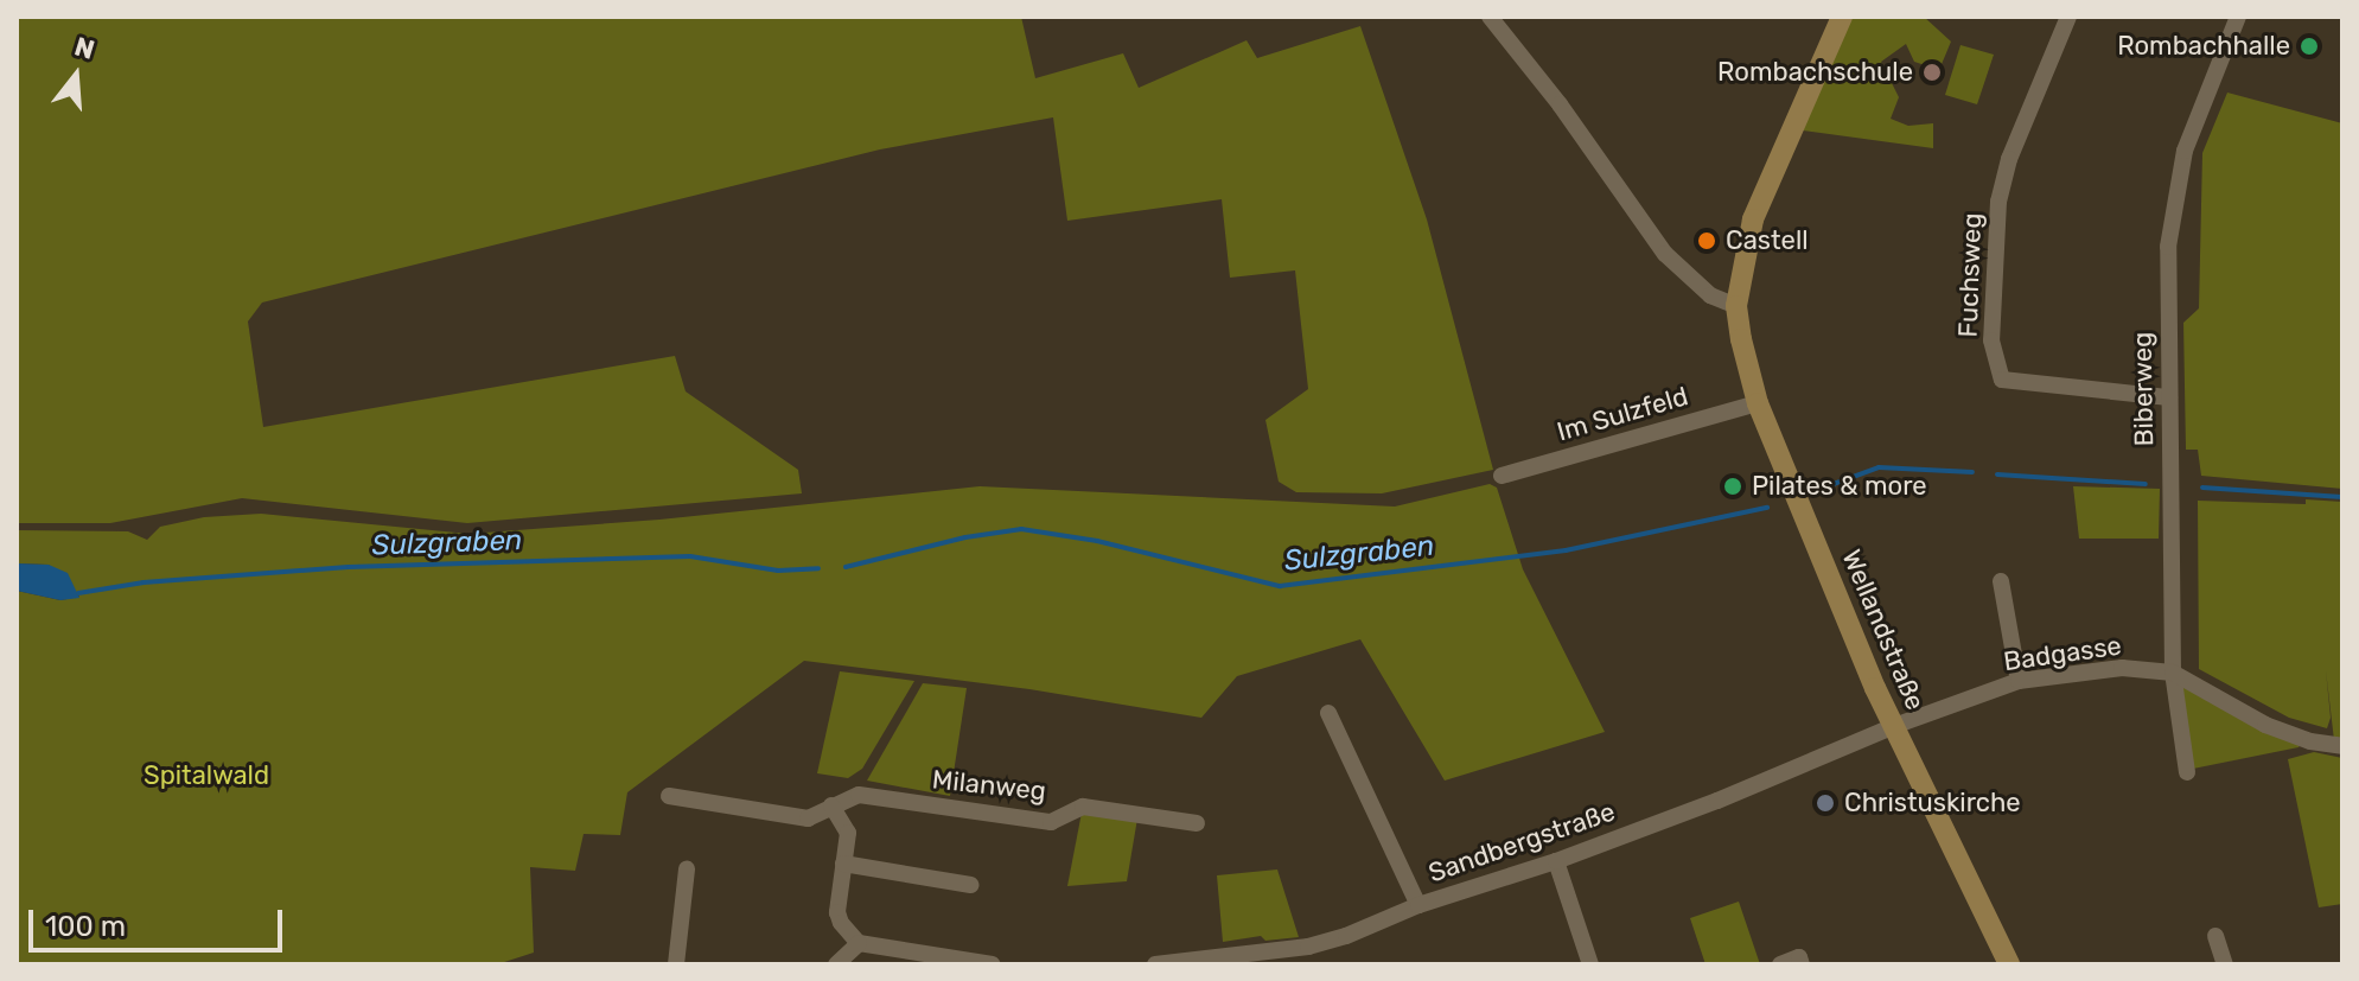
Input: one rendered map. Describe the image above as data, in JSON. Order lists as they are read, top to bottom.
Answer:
{
  "streets": {
    "main road": ["Wellandstraße"],
    "street": [
      "Fuchsweg",
      "Biberweg",
      "Im Sulzfeld",
      "Badgasse",
      "Milanweg",
      "Sandbergstraße"
    ]
  },
  "crossings": [
    ["Fuchsweg", "Biberweg"],
    ["Biberweg", "Badgasse"],
    ["Im Sulzfeld", "Wellandstraße"],
    ["Wellandstraße", "Badgasse"],
    ["Wellandstraße", "Sandbergstraße"],
    ["Badgasse", "Sandbergstraße"]
  ],
  "water": ["Sulzgraben"],
  "parks": ["Spitalwald"],
  "places": [
    "Rombachhalle",
    "Rombachschule",
    "Castell",
    "Pilates & more",
    "Christuskirche"
  ],
  "scale_bar": "100 m",
  "north": "top"
}
